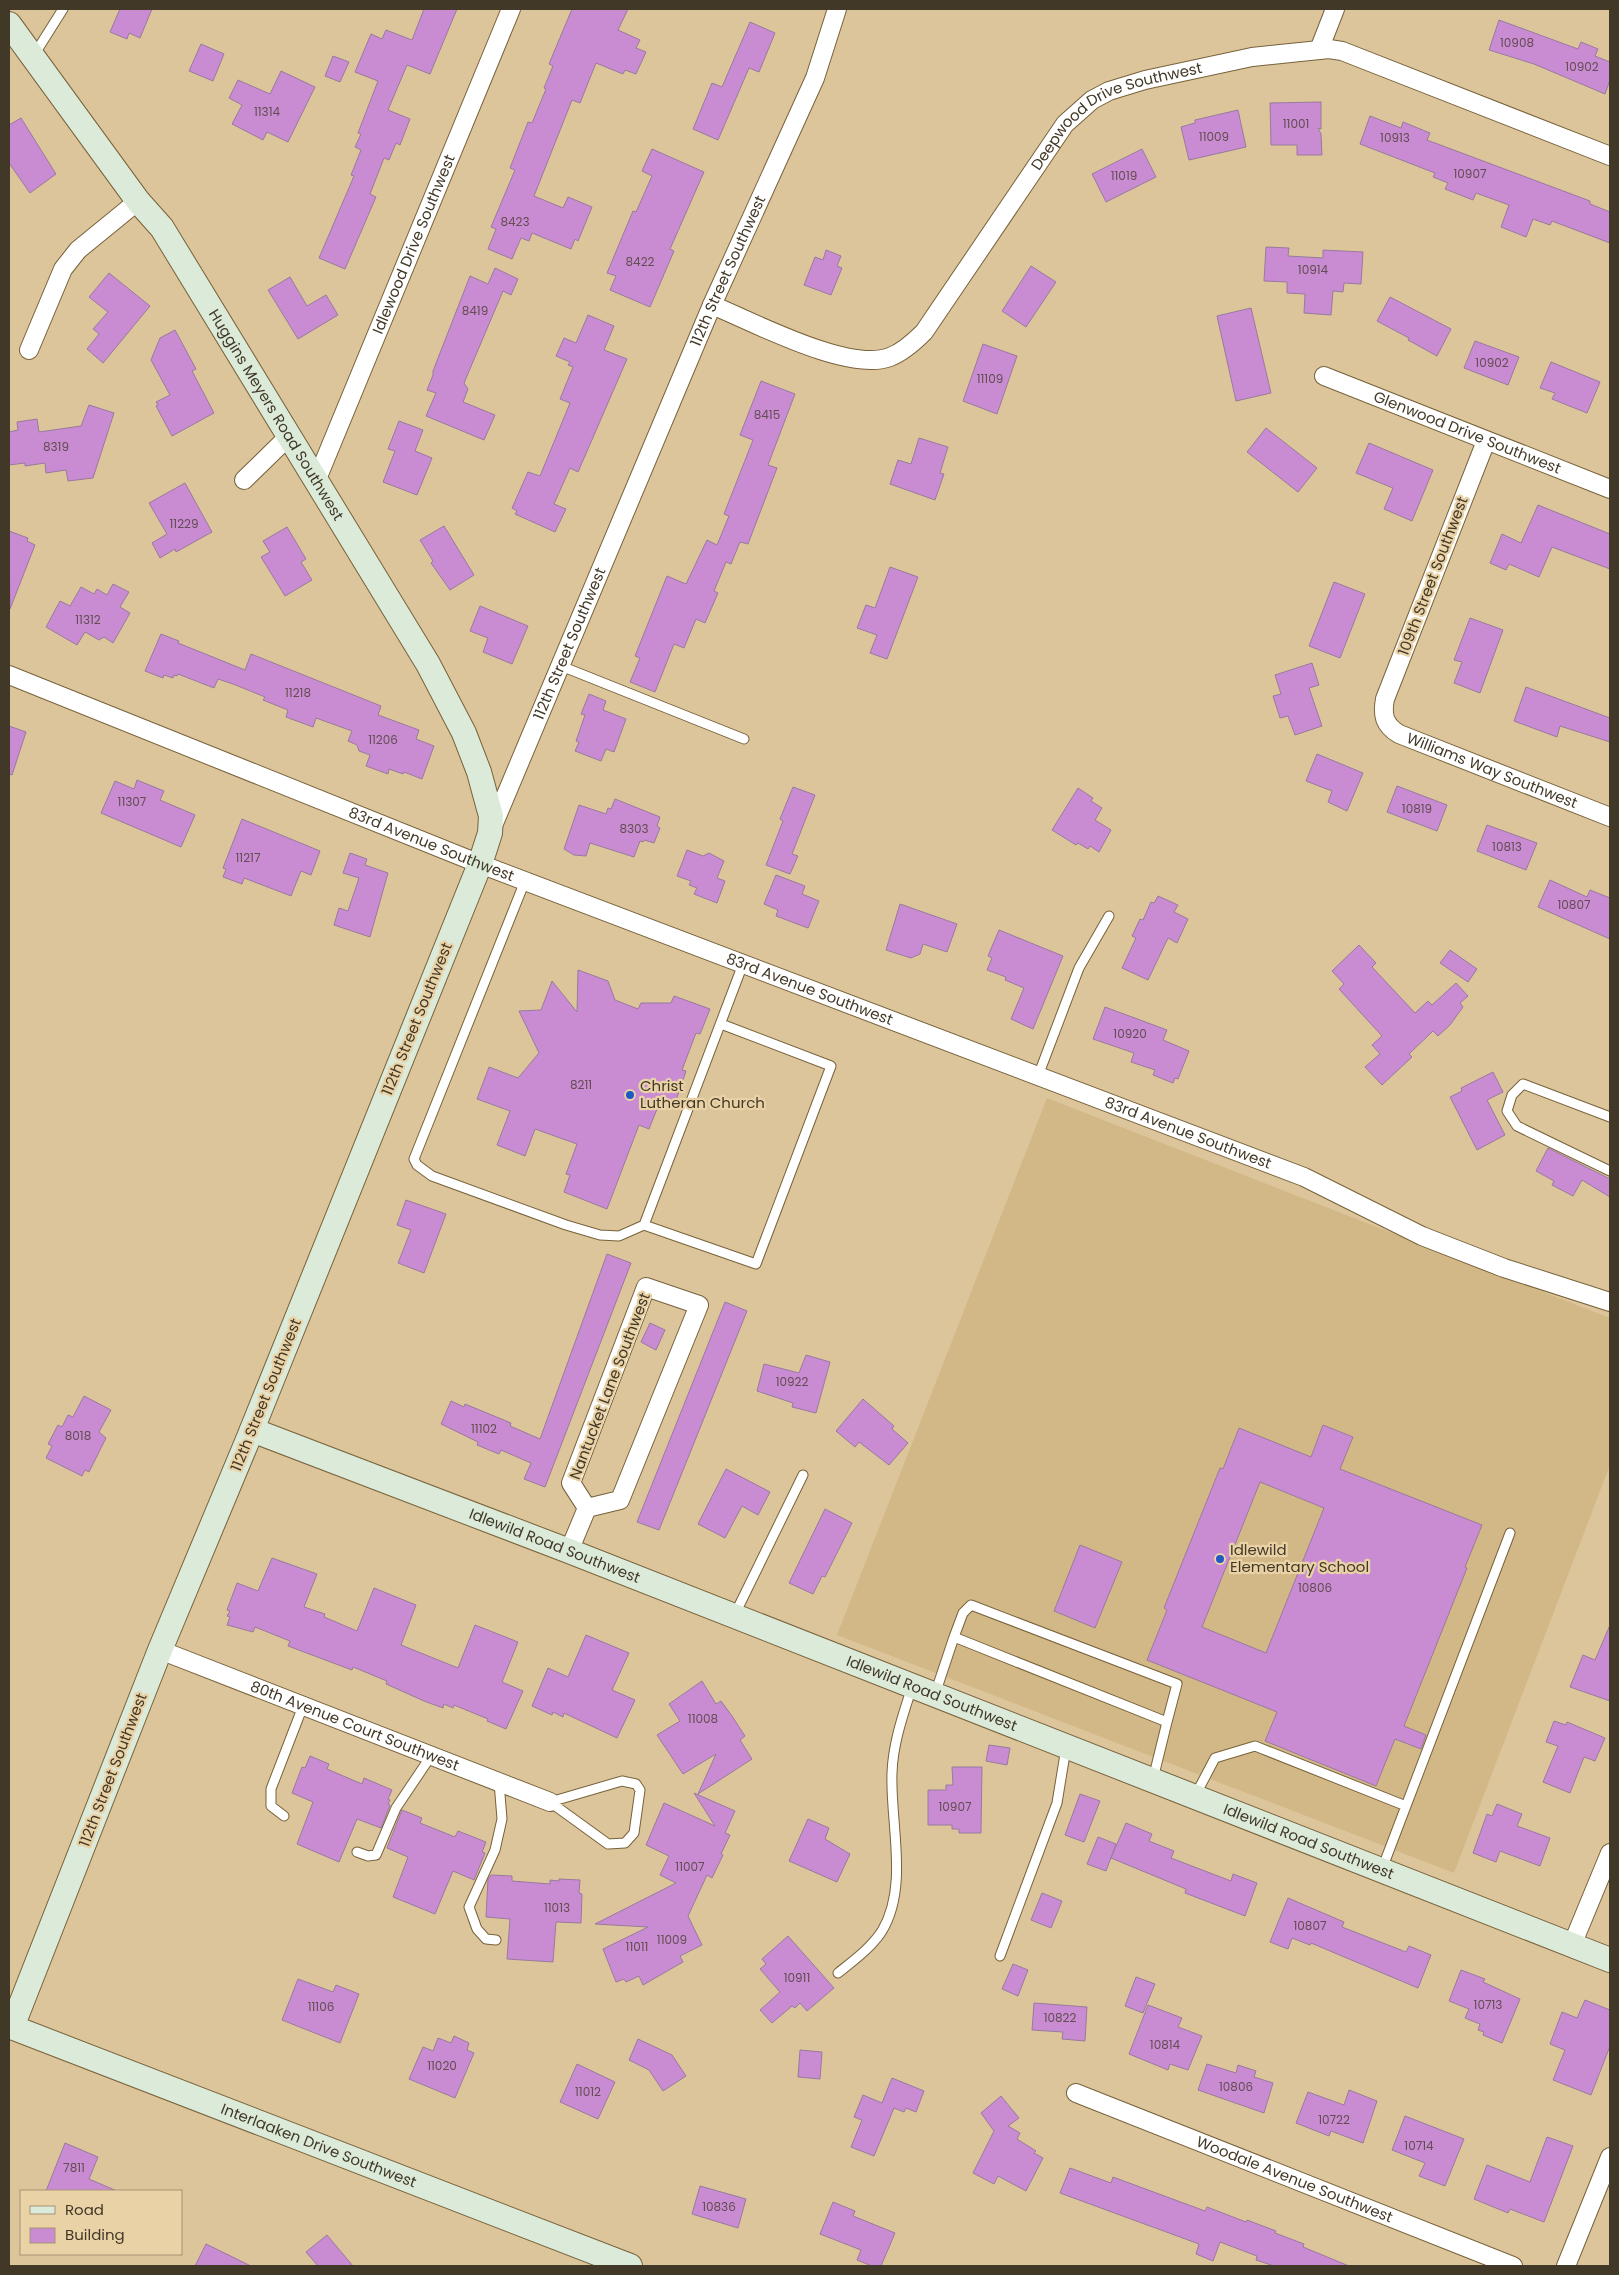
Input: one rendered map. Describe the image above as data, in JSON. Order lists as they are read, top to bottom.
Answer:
{
  "streets": {
    "street": [
      "Deepwood Drive Southwest",
      "Idlewood Drive Southwest",
      "112th Street Southwest",
      "Huggins Meyers Road Southwest",
      "Glenwood Drive Southwest",
      "109th Street Southwest",
      "Williams Way Southwest",
      "83rd Avenue Southwest",
      "Nantucket Lane Southwest",
      "Idlewild Road Southwest",
      "80th Avenue Court Southwest",
      "Interlaaken Drive Southwest",
      "Woodale Avenue Southwest"
    ]
  },
  "crossings": [
    ["Deepwood Drive Southwest", "112th Street Southwest"],
    ["Idlewood Drive Southwest", "Huggins Meyers Road Southwest"],
    ["112th Street Southwest", "Huggins Meyers Road Southwest"],
    ["112th Street Southwest", "83rd Avenue Southwest"],
    ["112th Street Southwest", "Idlewild Road Southwest"],
    ["112th Street Southwest", "80th Avenue Court Southwest"],
    ["112th Street Southwest", "Interlaaken Drive Southwest"],
    ["Glenwood Drive Southwest", "109th Street Southwest"],
    ["109th Street Southwest", "Williams Way Southwest"]
  ],
  "places": ["Christ Lutheran Church", "Idlewild Elementary School"],
  "house_numbers": [
    "10908",
    "10902",
    "11314",
    "11001",
    "11009",
    "10913",
    "10907",
    "11019",
    "8423",
    "8422",
    "10914",
    "8419",
    "10902",
    "11109",
    "8415",
    "8319",
    "11229",
    "11312",
    "11218",
    "11206",
    "11307",
    "10819",
    "8303",
    "10813",
    "11217",
    "10807",
    "10920",
    "8211",
    "10922",
    "11102",
    "8018",
    "10806",
    "11008",
    "10907",
    "11007",
    "11013",
    "10807",
    "11009",
    "11011",
    "10911",
    "10713",
    "11106",
    "10822",
    "10814",
    "11020",
    "10806",
    "11012",
    "10722",
    "10714",
    "7811",
    "10836"
  ],
  "legend": ["Road", "Building"]
}
